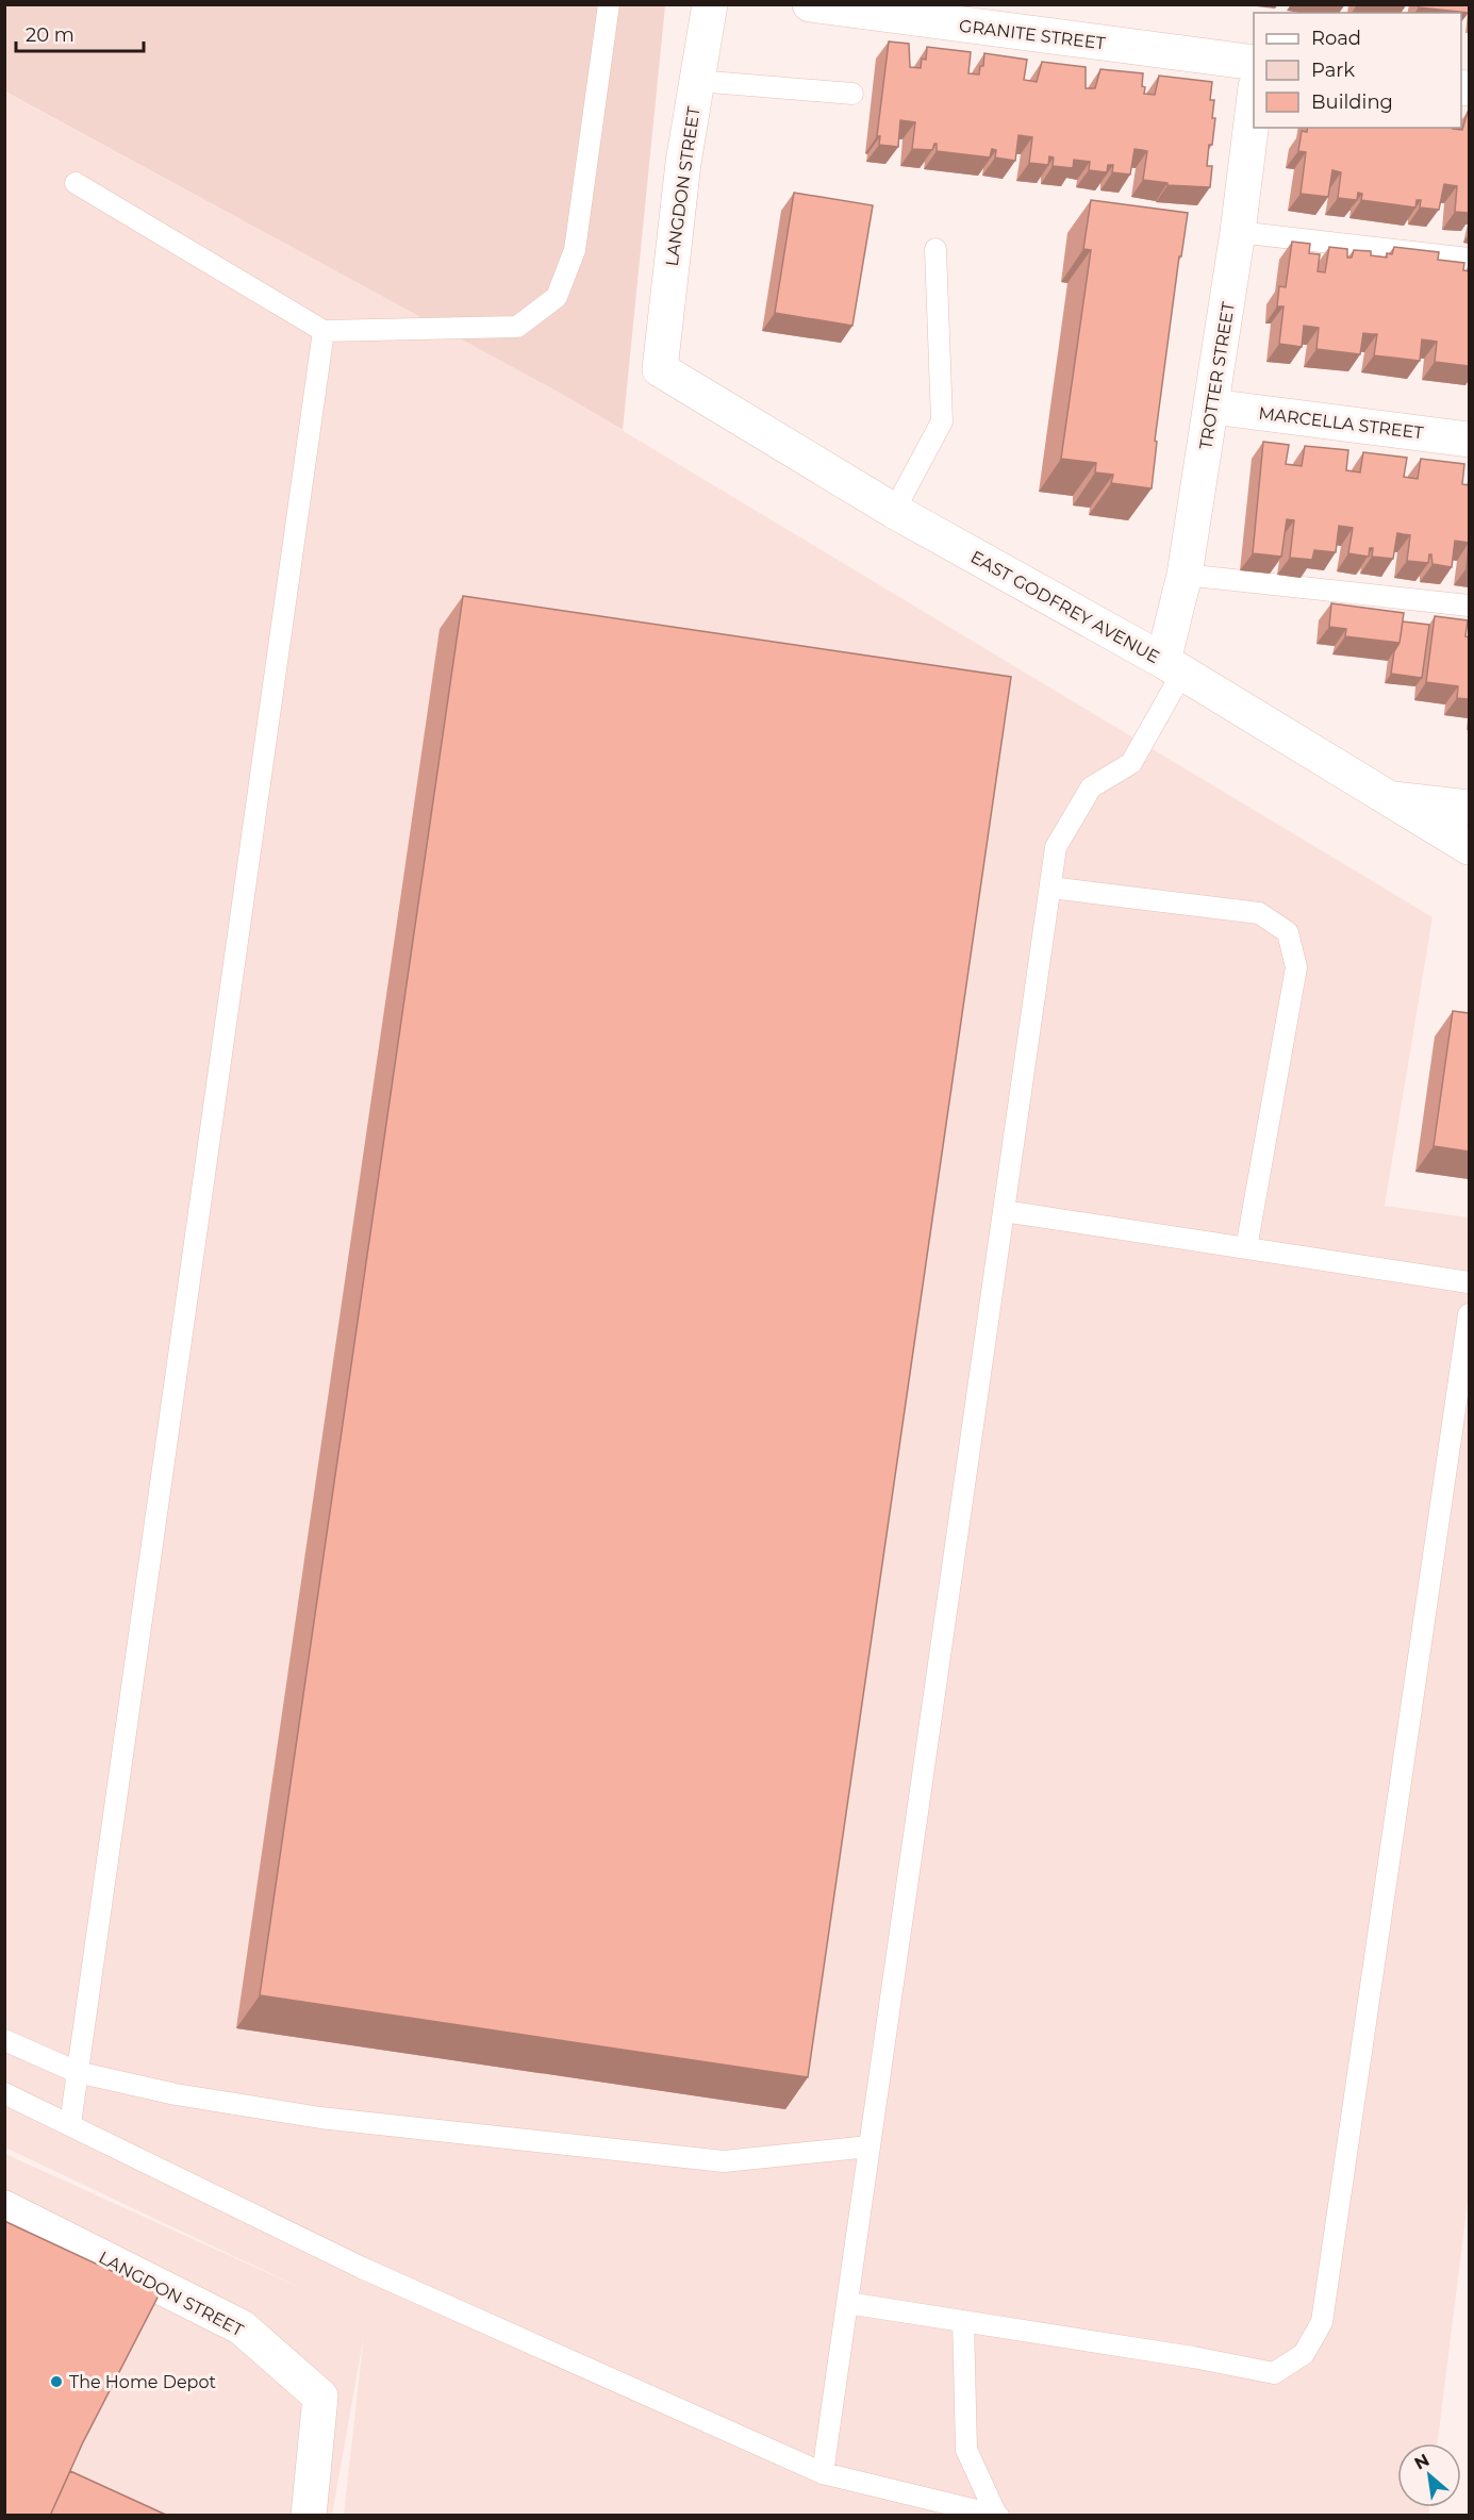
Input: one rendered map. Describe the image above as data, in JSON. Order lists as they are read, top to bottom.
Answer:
{
  "streets": {
    "street": [
      "GRANITE STREET",
      "LANGDON STREET",
      "TROTTER STREET",
      "MARCELLA STREET",
      "EAST GODFREY AVENUE"
    ]
  },
  "crossings": [
    ["LANGDON STREET", "EAST GODFREY AVENUE"],
    ["TROTTER STREET", "MARCELLA STREET"],
    ["TROTTER STREET", "EAST GODFREY AVENUE"]
  ],
  "places": ["The Home Depot"],
  "legend": ["Road", "Park", "Building"],
  "scale_bar": "20 m",
  "north": "top left"
}
